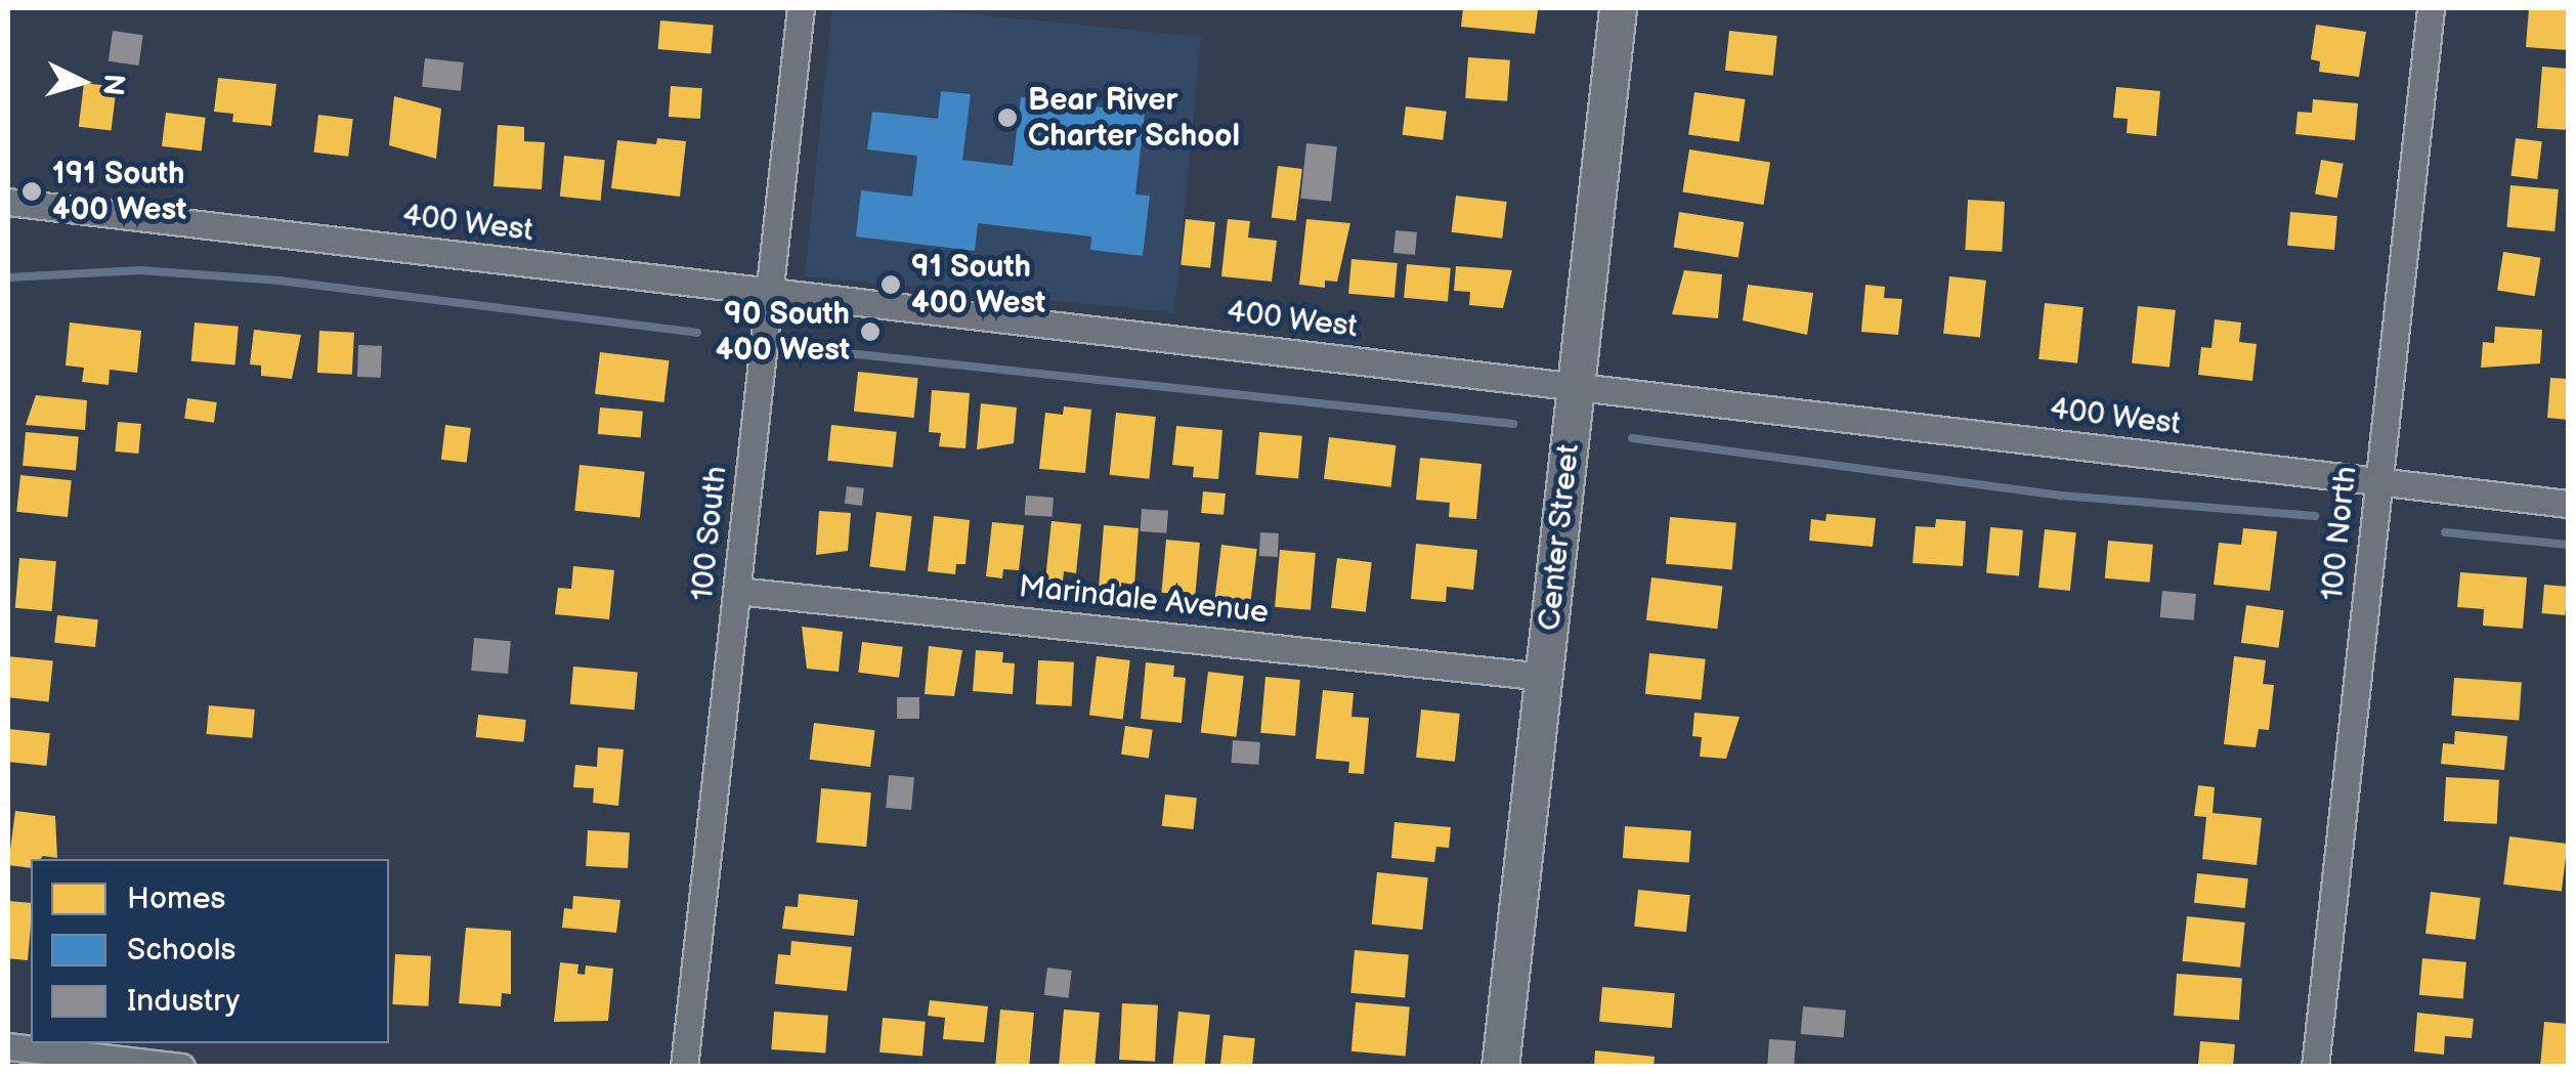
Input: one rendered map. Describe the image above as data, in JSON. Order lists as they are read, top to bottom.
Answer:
{
  "streets": {
    "street": [
      "400 West",
      "100 South",
      "100 North",
      "Center Street",
      "Marindale Avenue"
    ]
  },
  "crossings": [
    ["400 West", "100 South"],
    ["400 West", "100 North"],
    ["400 West", "Center Street"],
    ["100 South", "Marindale Avenue"],
    ["Center Street", "Marindale Avenue"]
  ],
  "places": [
    "Bear River Charter School",
    "191 South 400 West",
    "91 South 400 West",
    "90 South 400 West"
  ],
  "legend": ["Homes", "Schools", "Industry"],
  "north": "right"
}
